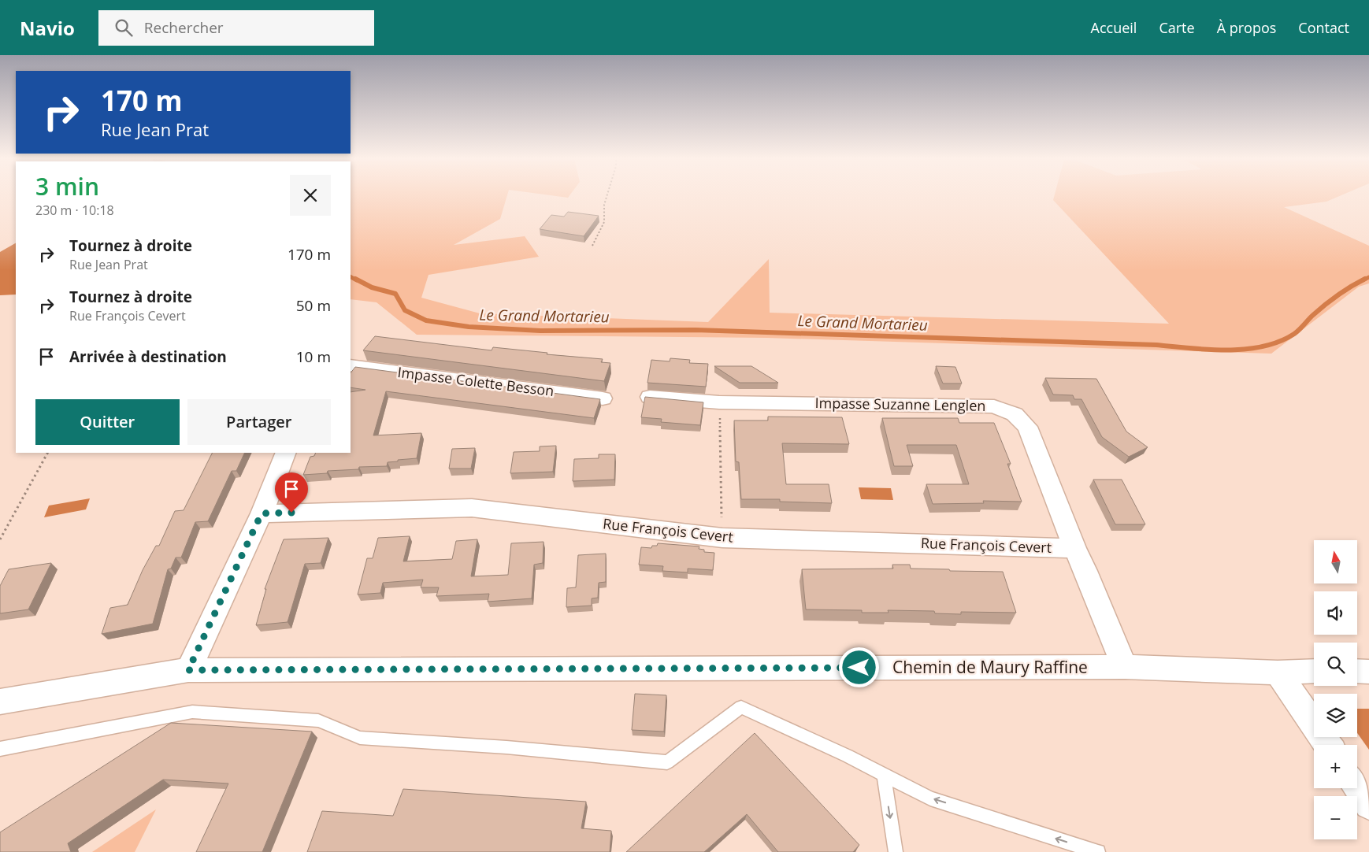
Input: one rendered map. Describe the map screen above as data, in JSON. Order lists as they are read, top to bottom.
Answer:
{
  "streets": {
    "street": [
      "Impasse Colette Besson",
      "Impasse Suzanne Lenglen",
      "Rue François Cevert",
      "Chemin de Maury Raffine"
    ]
  },
  "crossings": [
    ["Impasse Suzanne Lenglen", "Rue François Cevert"],
    ["Impasse Suzanne Lenglen", "Chemin de Maury Raffine"]
  ],
  "water": ["Le Grand Mortarieu"],
  "north": "top",
  "page": {
    "header": "Navio",
    "search": "Rechercher",
    "nav": [
      "Accueil",
      "Carte",
      "À propos",
      "Contact"
    ],
    "turn": ["170 m", "Rue Jean Prat"],
    "heading": ["3 min", "230 m · 10:18"],
    "list": [
      {
        "name": "Tournez à droite",
        "note": "Rue Jean Prat",
        "value": "170 m"
      },
      {
        "name": "Tournez à droite",
        "note": "Rue François Cevert",
        "value": "50 m"
      },
      {
        "name": "Arrivée à destination",
        "value": "10 m"
      }
    ],
    "buttons": ["Quitter", "Partager"],
    "map_buttons": ["+", "−"]
  }
}
